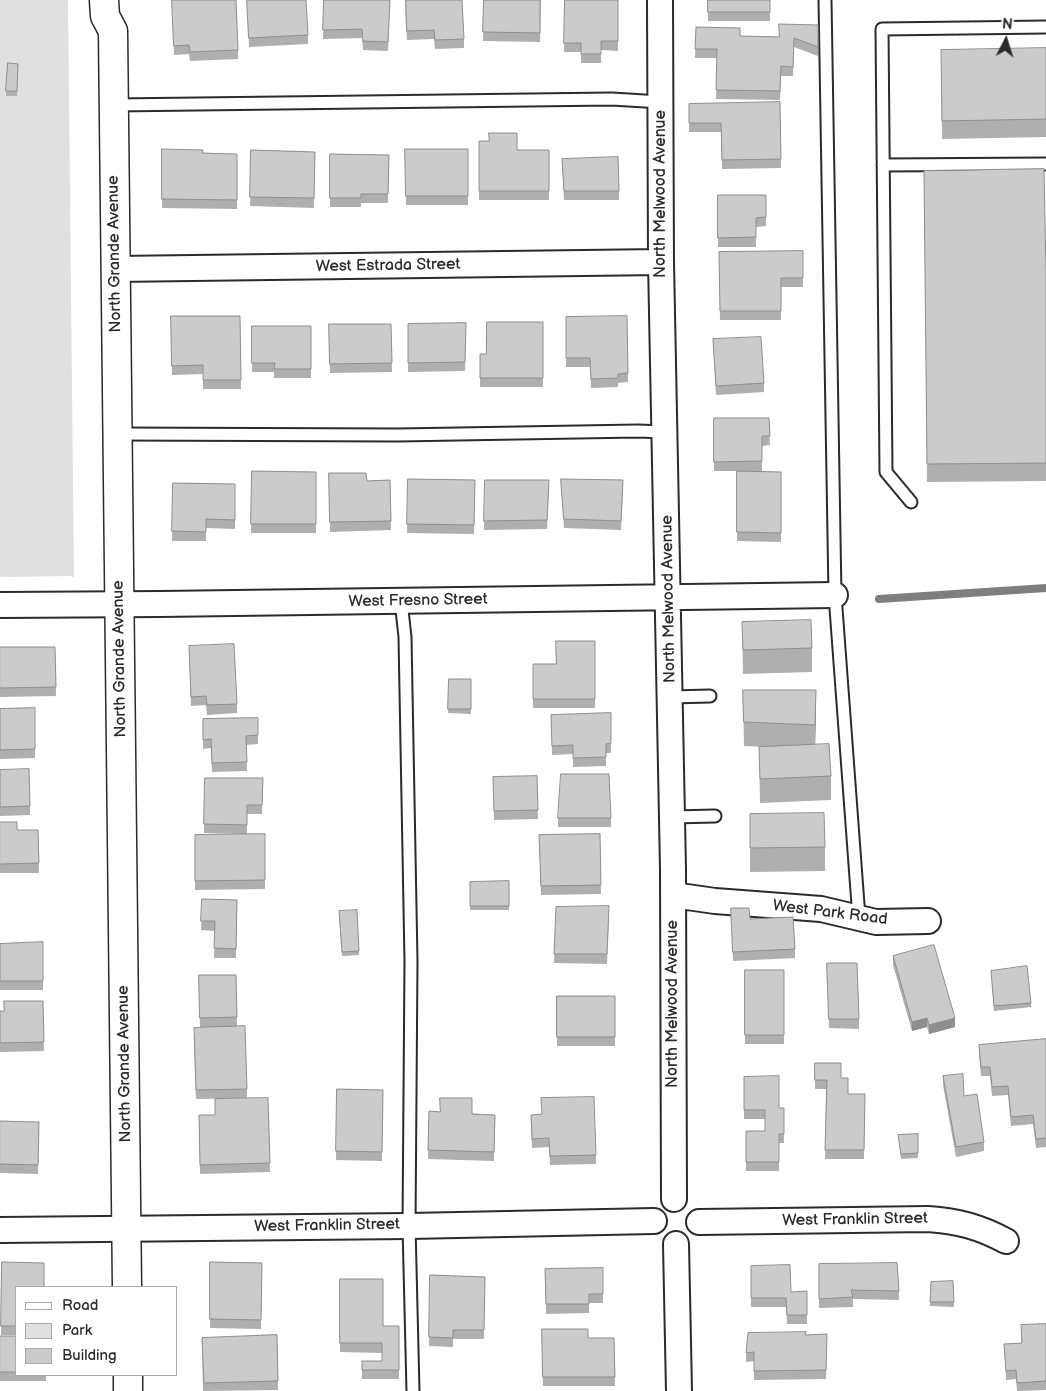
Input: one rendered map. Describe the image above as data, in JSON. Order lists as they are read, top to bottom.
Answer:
{
  "streets": {
    "main road": ["North Grande Avenue"],
    "street": [
      "North Melwood Avenue",
      "West Estrada Street",
      "West Fresno Street",
      "West Park Road",
      "West Franklin Street"
    ]
  },
  "crossings": [
    ["North Melwood Avenue", "West Estrada Street"],
    ["North Melwood Avenue", "West Fresno Street"],
    ["North Melwood Avenue", "West Park Road"],
    ["North Melwood Avenue", "West Franklin Street"],
    ["North Grande Avenue", "West Estrada Street"],
    ["North Grande Avenue", "West Fresno Street"],
    ["North Grande Avenue", "West Franklin Street"]
  ],
  "legend": ["Road", "Park", "Building"],
  "north": "top"
}
